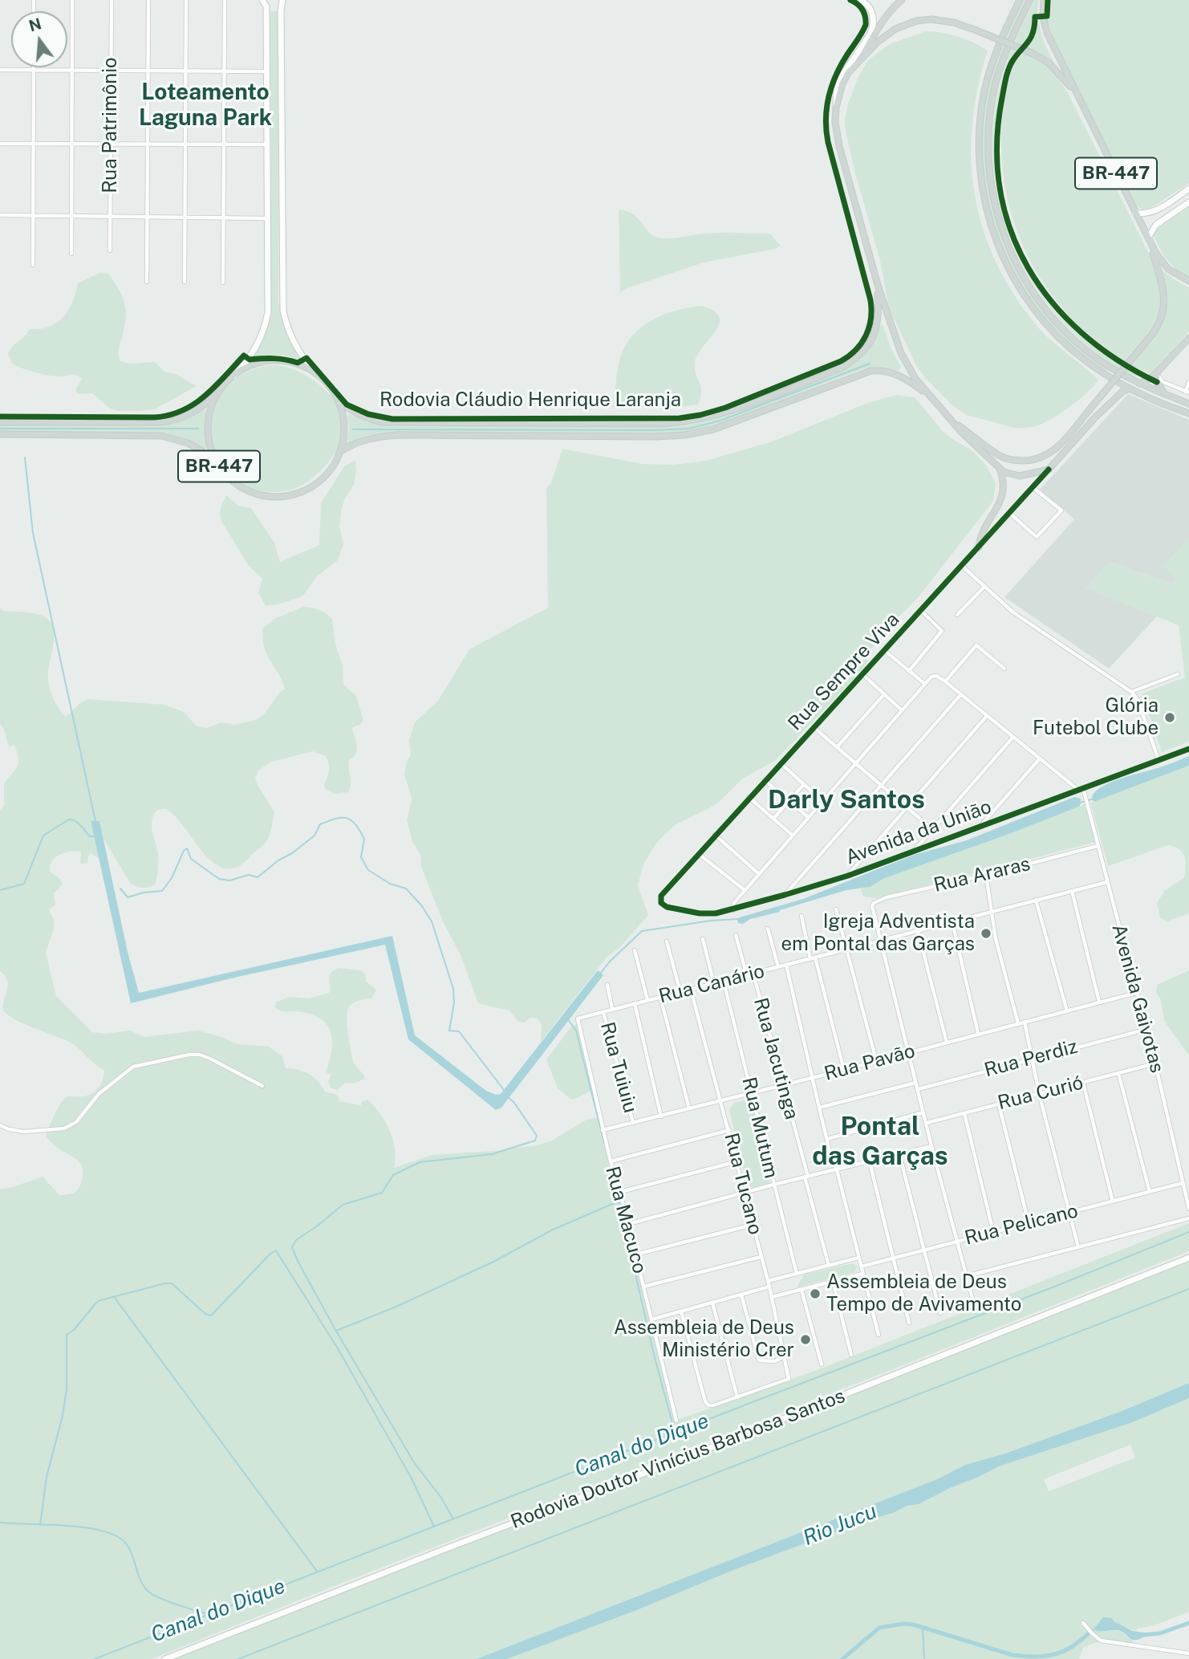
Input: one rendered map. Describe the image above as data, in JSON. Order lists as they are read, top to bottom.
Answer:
{
  "streets": {
    "main road": [
      "BR-447",
      "Rodovia Cláudio Henrique Laranja",
      "Rua Sempre Viva",
      "Rodovia Doutor Vinícius Barbosa Santos"
    ],
    "street": [
      "Rua Patrimônio",
      "Avenida da União",
      "Rua Araras",
      "Rua Canário",
      "Avenida Gaivotas",
      "Rua Jacutinga",
      "Rua Perdiz",
      "Rua Pavão",
      "Rua Tuiuiu",
      "Rua Curió",
      "Rua Mutum",
      "Rua Tucano",
      "Rua Macuco",
      "Rua Pelicano"
    ]
  },
  "crossings": [
    ["BR-447", "Rodovia Cláudio Henrique Laranja"],
    ["Rua Sempre Viva", "Avenida da União"],
    ["Avenida da União", "Avenida Gaivotas"],
    ["Rua Araras", "Rua Canário"],
    ["Rua Araras", "Avenida Gaivotas"],
    ["Rua Canário", "Avenida Gaivotas"],
    ["Rua Canário", "Rua Jacutinga"],
    ["Rua Canário", "Rua Tuiuiu"],
    ["Rua Canário", "Rua Mutum"],
    ["Rua Canário", "Rua Tucano"],
    ["Rua Canário", "Rua Macuco"],
    ["Avenida Gaivotas", "Rua Perdiz"],
    ["Avenida Gaivotas", "Rua Pavão"],
    ["Avenida Gaivotas", "Rua Curió"],
    ["Avenida Gaivotas", "Rua Pelicano"],
    ["Rua Jacutinga", "Rua Pavão"],
    ["Rua Pavão", "Rua Tuiuiu"],
    ["Rua Pavão", "Rua Mutum"],
    ["Rua Pavão", "Rua Tucano"],
    ["Rua Pavão", "Rua Macuco"]
  ],
  "districts": ["Loteamento Laguna Park", "Darly Santos", "Pontal das Garças"],
  "water": ["Canal do Dique", "Rio Jucu"],
  "places": [
    "Glória Futebol Clube",
    "Igreja Adventista em Pontal das Garças",
    "Assembleia de Deus Tempo de Avivamento",
    "Assembleia de Deus Ministério Crer"
  ],
  "north": "top"
}
